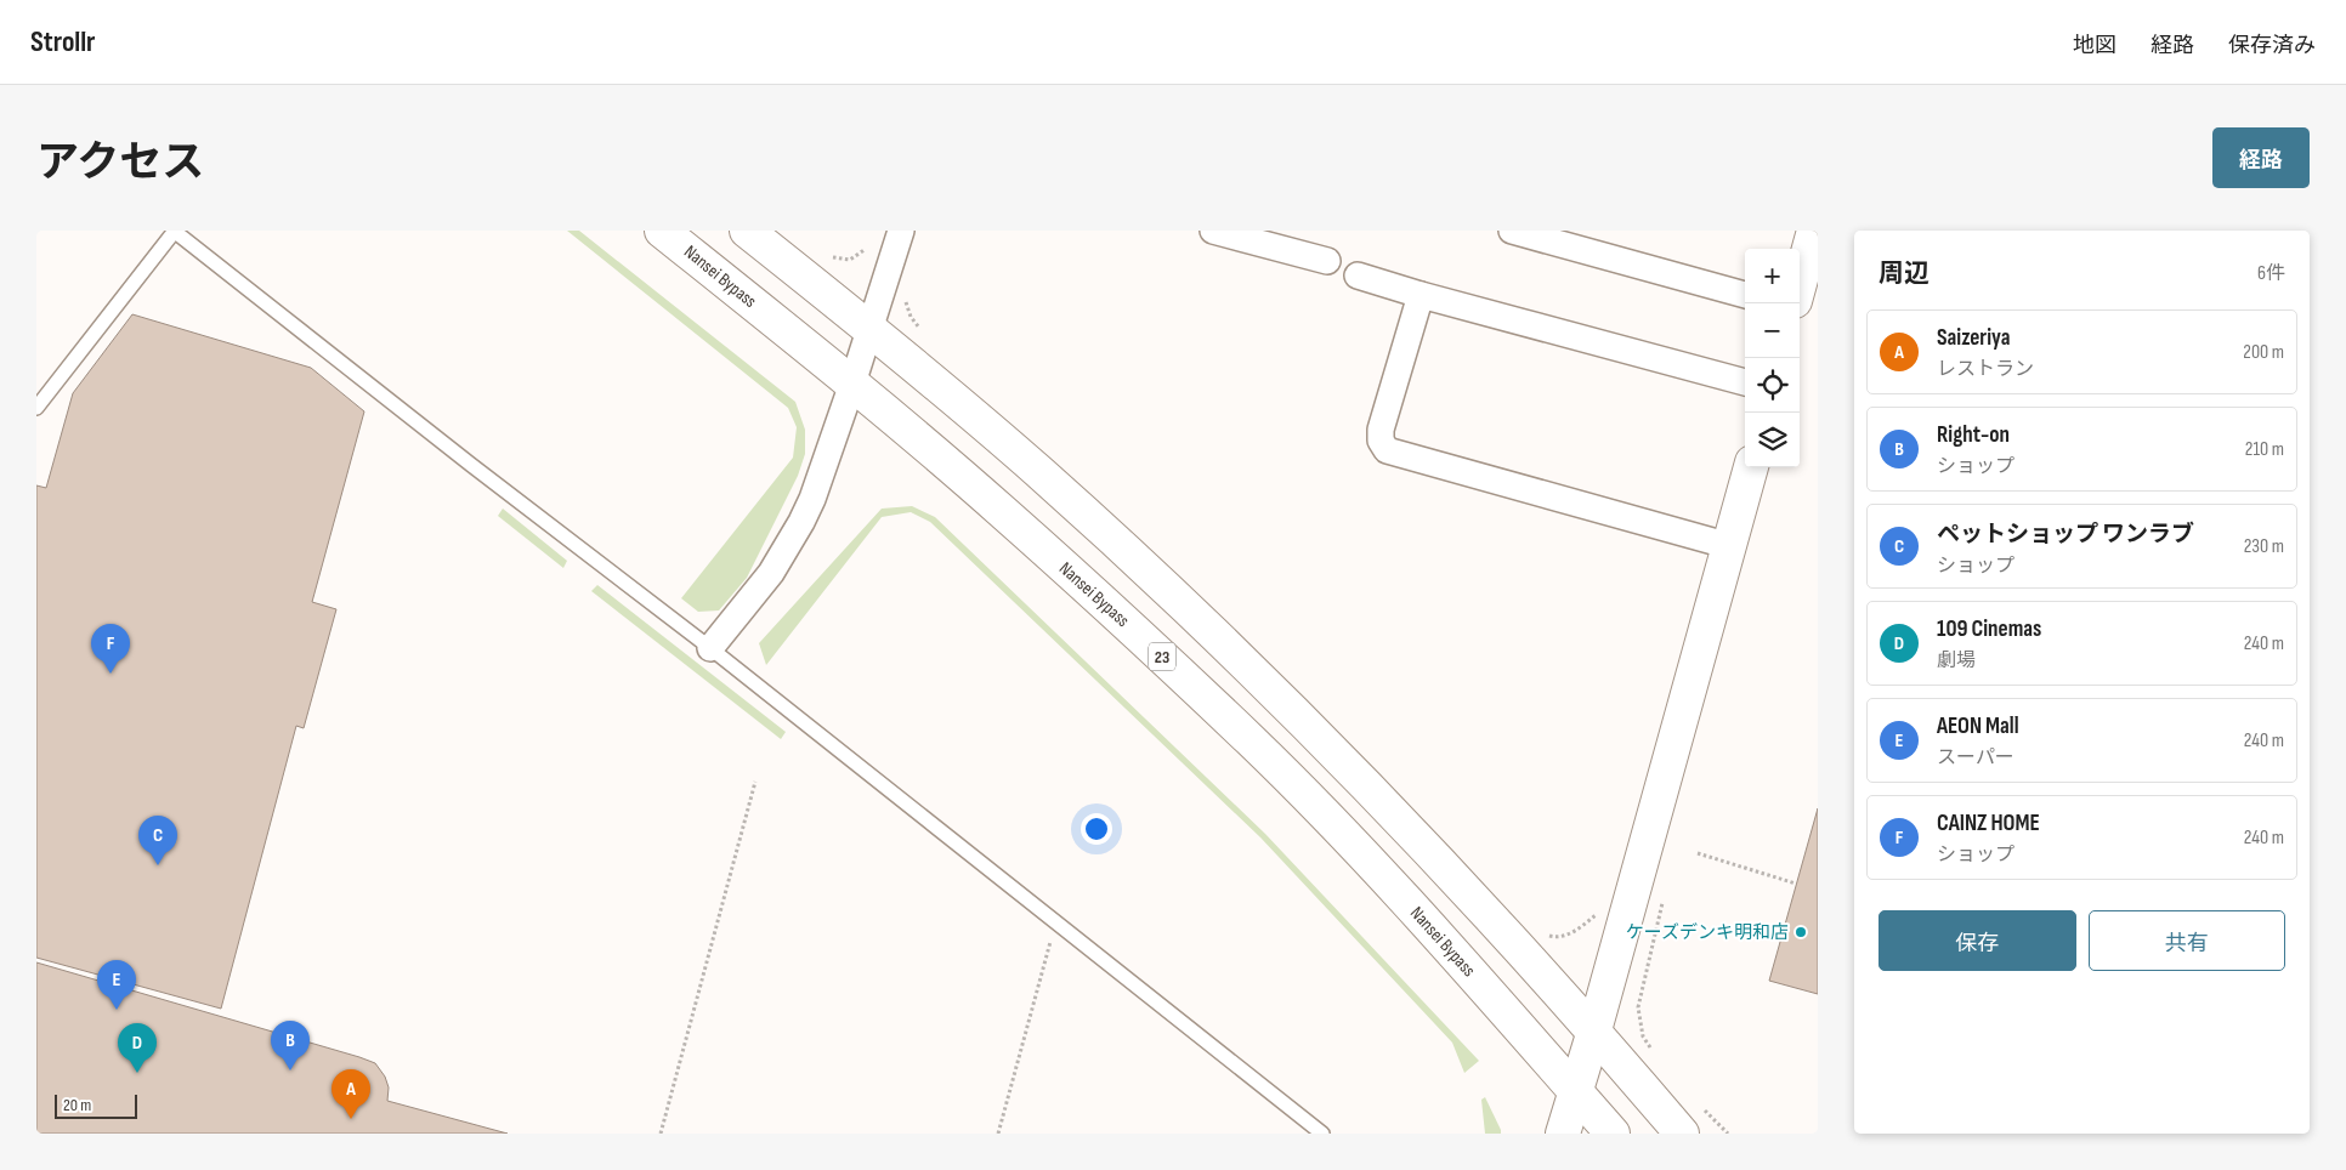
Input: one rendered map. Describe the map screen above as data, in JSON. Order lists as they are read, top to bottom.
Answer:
{
  "streets": {
    "main road": ["Nansei Bypass", "23"]
  },
  "places": ["ケーズデンキ明和店"],
  "scale_bar": "20 m",
  "page": {
    "header": "Strollr",
    "nav": ["地図", "経路", "保存済み"],
    "title": "アクセス",
    "buttons": [
      "経路",
      ["保存", "共有"]
    ],
    "heading": ["周辺", "6件"],
    "map_buttons": ["+", "−"],
    "list": [
      {
        "mark": "A",
        "name": "Saizeriya",
        "note": "レストラン",
        "value": "200 m"
      },
      {
        "mark": "B",
        "name": "Right-on",
        "note": "ショップ",
        "value": "210 m"
      },
      {
        "mark": "C",
        "name": "ペットショップ ワンラブ",
        "note": "ショップ",
        "value": "230 m"
      },
      {
        "mark": "D",
        "name": "109 Cinemas",
        "note": "劇場",
        "value": "240 m"
      },
      {
        "mark": "E",
        "name": "AEON Mall",
        "note": "スーパー",
        "value": "240 m"
      },
      {
        "mark": "F",
        "name": "CAINZ HOME",
        "note": "ショップ",
        "value": "240 m"
      }
    ],
    "pins": [
      "F",
      "C",
      "E",
      "B",
      "D",
      "A"
    ],
    "scale": "20 m"
  }
}
